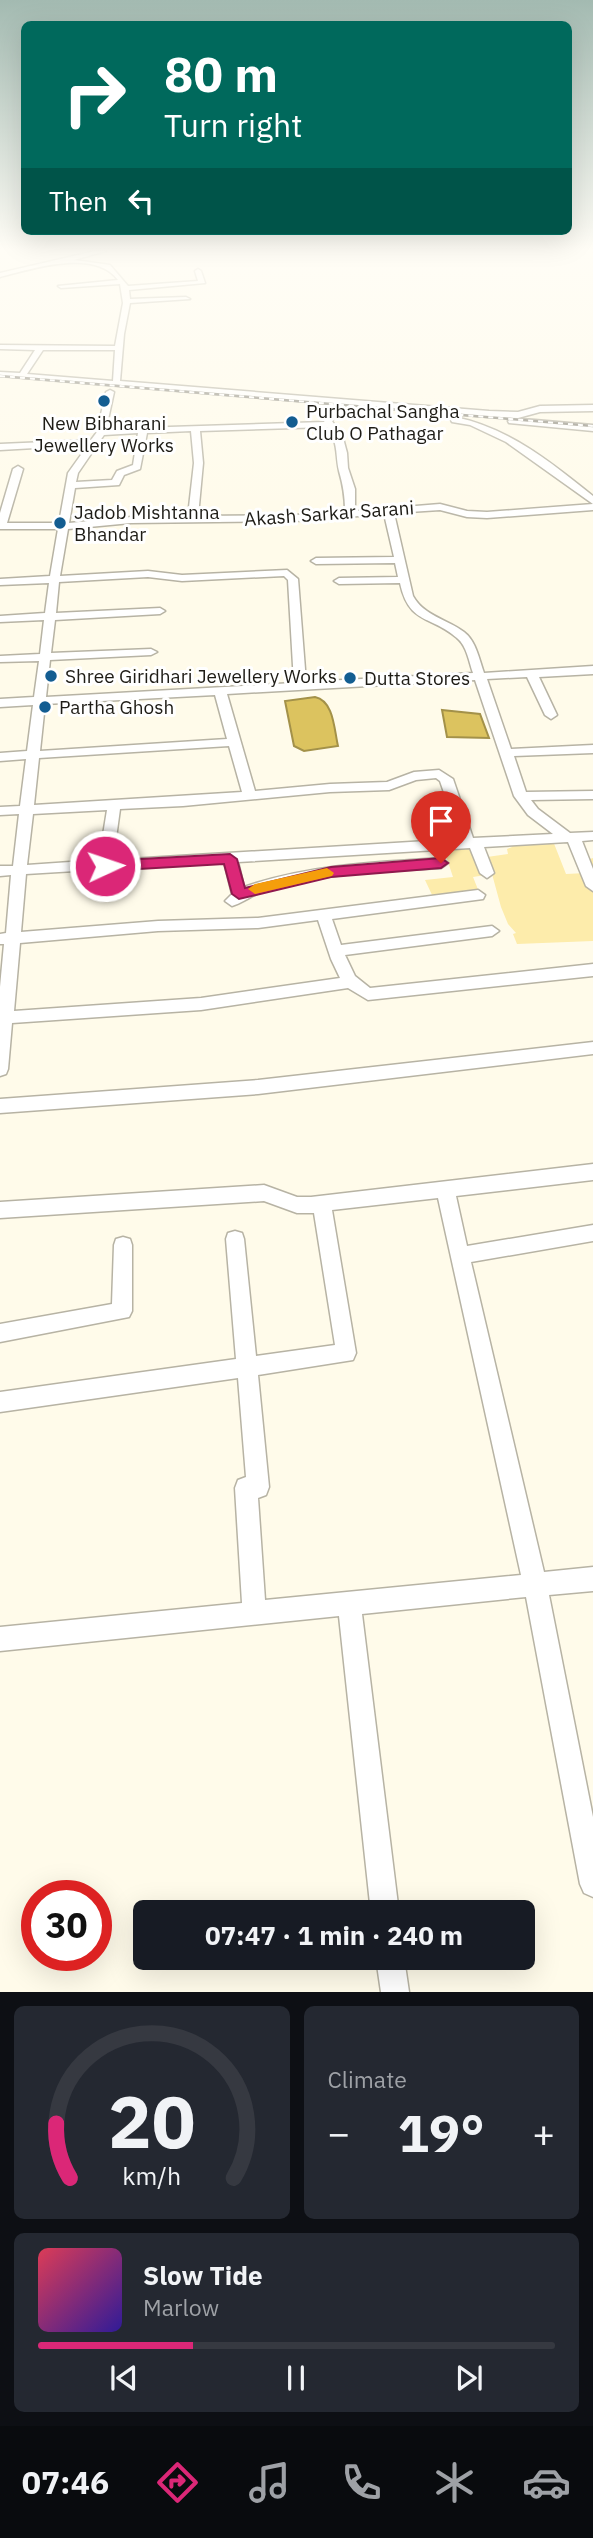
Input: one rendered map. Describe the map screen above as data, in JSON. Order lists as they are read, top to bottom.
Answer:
{
  "streets": {
    "street": ["Akash Sarkar Sarani"]
  },
  "places": [
    "New Bibharani Jewellery Works",
    "Purbachal Sangha Club O Pathagar",
    "Jadob Mishtanna Bhandar",
    "Shree Giridhari Jewellery Works",
    "Dutta Stores",
    "Partha Ghosh"
  ],
  "page": {
    "turn": ["80 m", "Turn right"],
    "then": "Then",
    "limit": "30",
    "trip": "07:47 · 1 min · 240 m",
    "tile": "Climate",
    "heat": ["−", "19°", "+"],
    "song": ["Slow Tide", "Marlow"],
    "tabs": "07:46",
    "gauge": ["20", "km/h"]
  }
}
